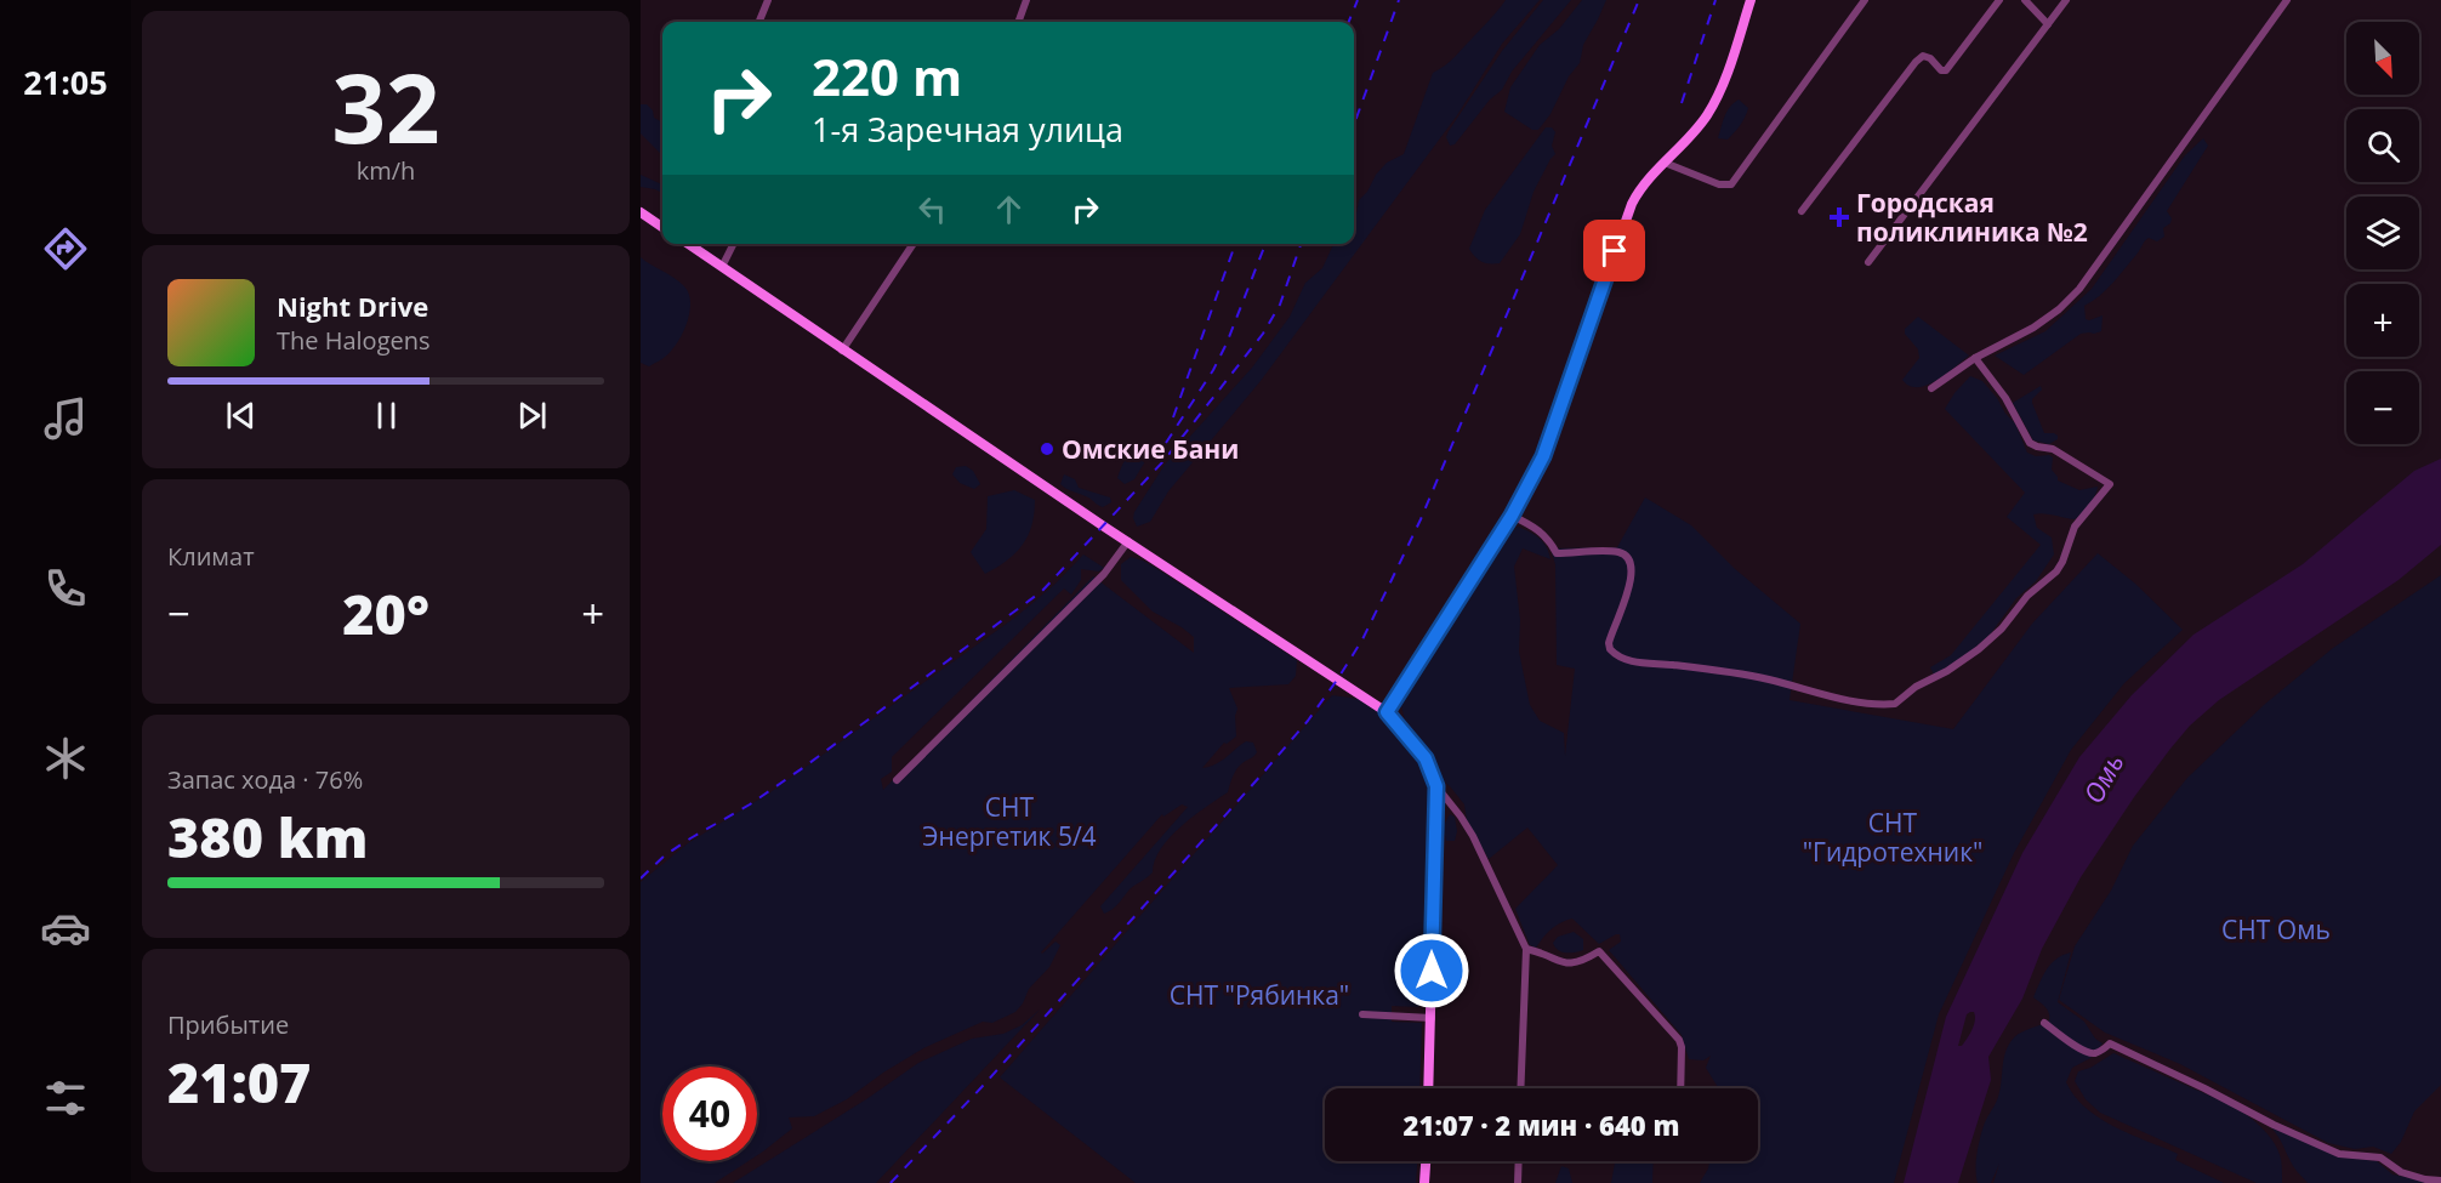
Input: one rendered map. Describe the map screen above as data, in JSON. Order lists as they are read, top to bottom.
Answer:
{
  "water": ["Омь"],
  "parks": [
    "СНТ Энергетик 5/4",
    "СНТ \"Гидротехник\"",
    "СНТ Омь",
    "СНТ \"Рябинка\""
  ],
  "places": {
    "health": ["Городская поликлиника №2"],
    "other": ["Омские Бани"]
  },
  "north": "bottom right",
  "page": {
    "tabs": "21:05",
    "tile": [
      ["32", "km/h"],
      "Климат",
      ["Запас хода · 76%", "380 km"],
      ["Прибытие", "21:07"]
    ],
    "map_buttons": ["+", "−"],
    "turn": ["220 m", "1-я Заречная улица"],
    "song": ["Night Drive", "The Halogens"],
    "heat": ["−", "20°", "+"],
    "limit": "40",
    "trip": "21:07 · 2 мин · 640 m"
  }
}
